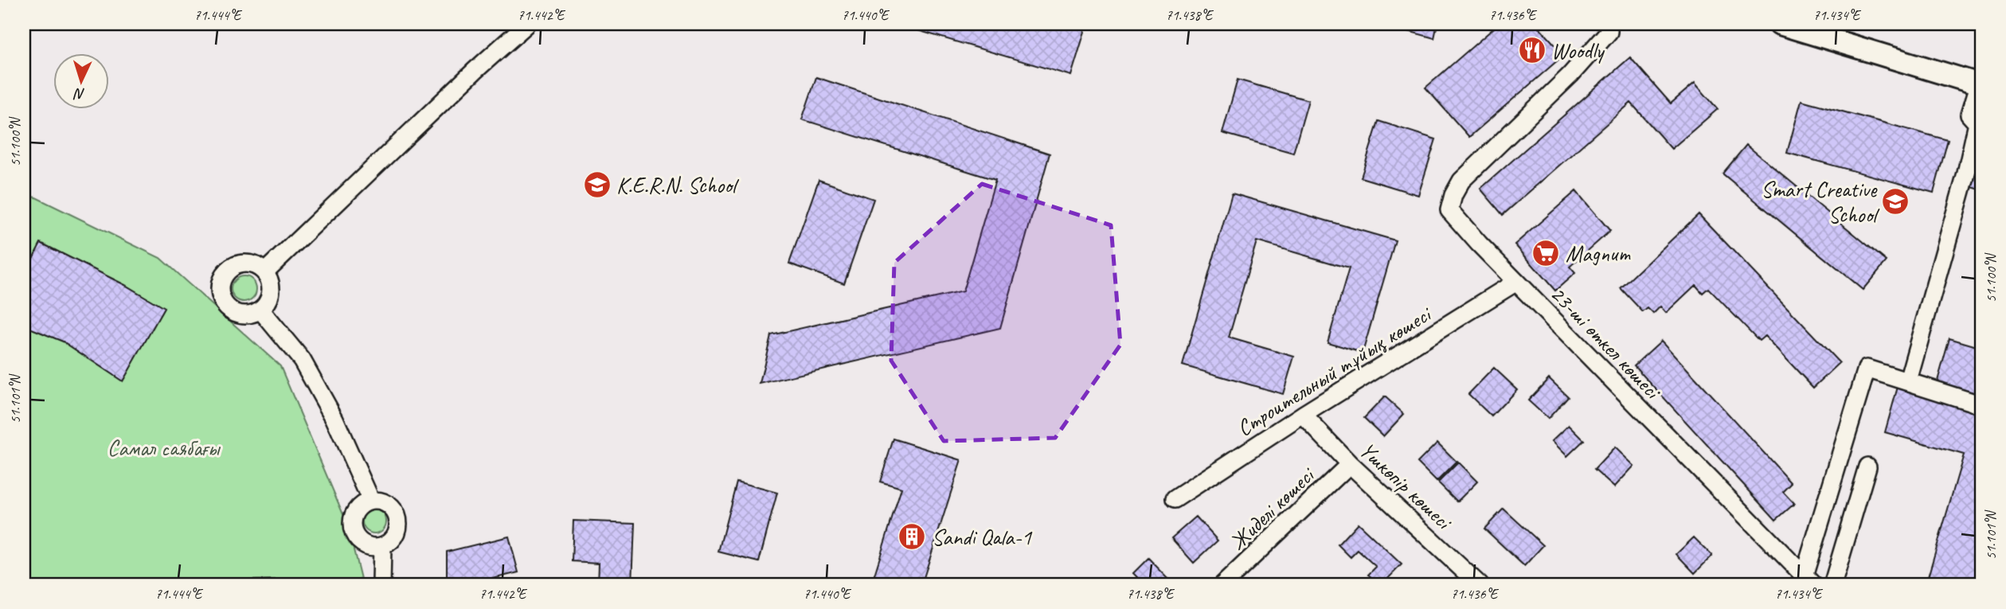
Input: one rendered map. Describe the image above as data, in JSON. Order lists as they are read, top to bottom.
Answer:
{
  "streets": {
    "street": [
      "23-ші өткел көшесі",
      "Строительный тұйық көшесі",
      "Үшкөпір көшесі",
      "Жиделі көшесі"
    ]
  },
  "crossings": [
    ["23-ші өткел көшесі", "Строительный тұйық көшесі"],
    ["Строительный тұйық көшесі", "Үшкөпір көшесі"],
    ["Үшкөпір көшесі", "Жиделі көшесі"]
  ],
  "parks": ["Самал саябағы"],
  "places": {
    "restaurant": ["Woodly"],
    "school or university": ["K.E.R.N. School", "Smart Creative School"],
    "supermarket": ["Magnum"],
    "building": ["Sandi Qala-1"]
  },
  "north": "bottom",
  "coordinates": [
    "71.444°E",
    "71.442°E",
    "71.440°E",
    "71.438°E",
    "71.436°E",
    "71.434°E",
    "51.100°N",
    "51.101°N"
  ]
}
